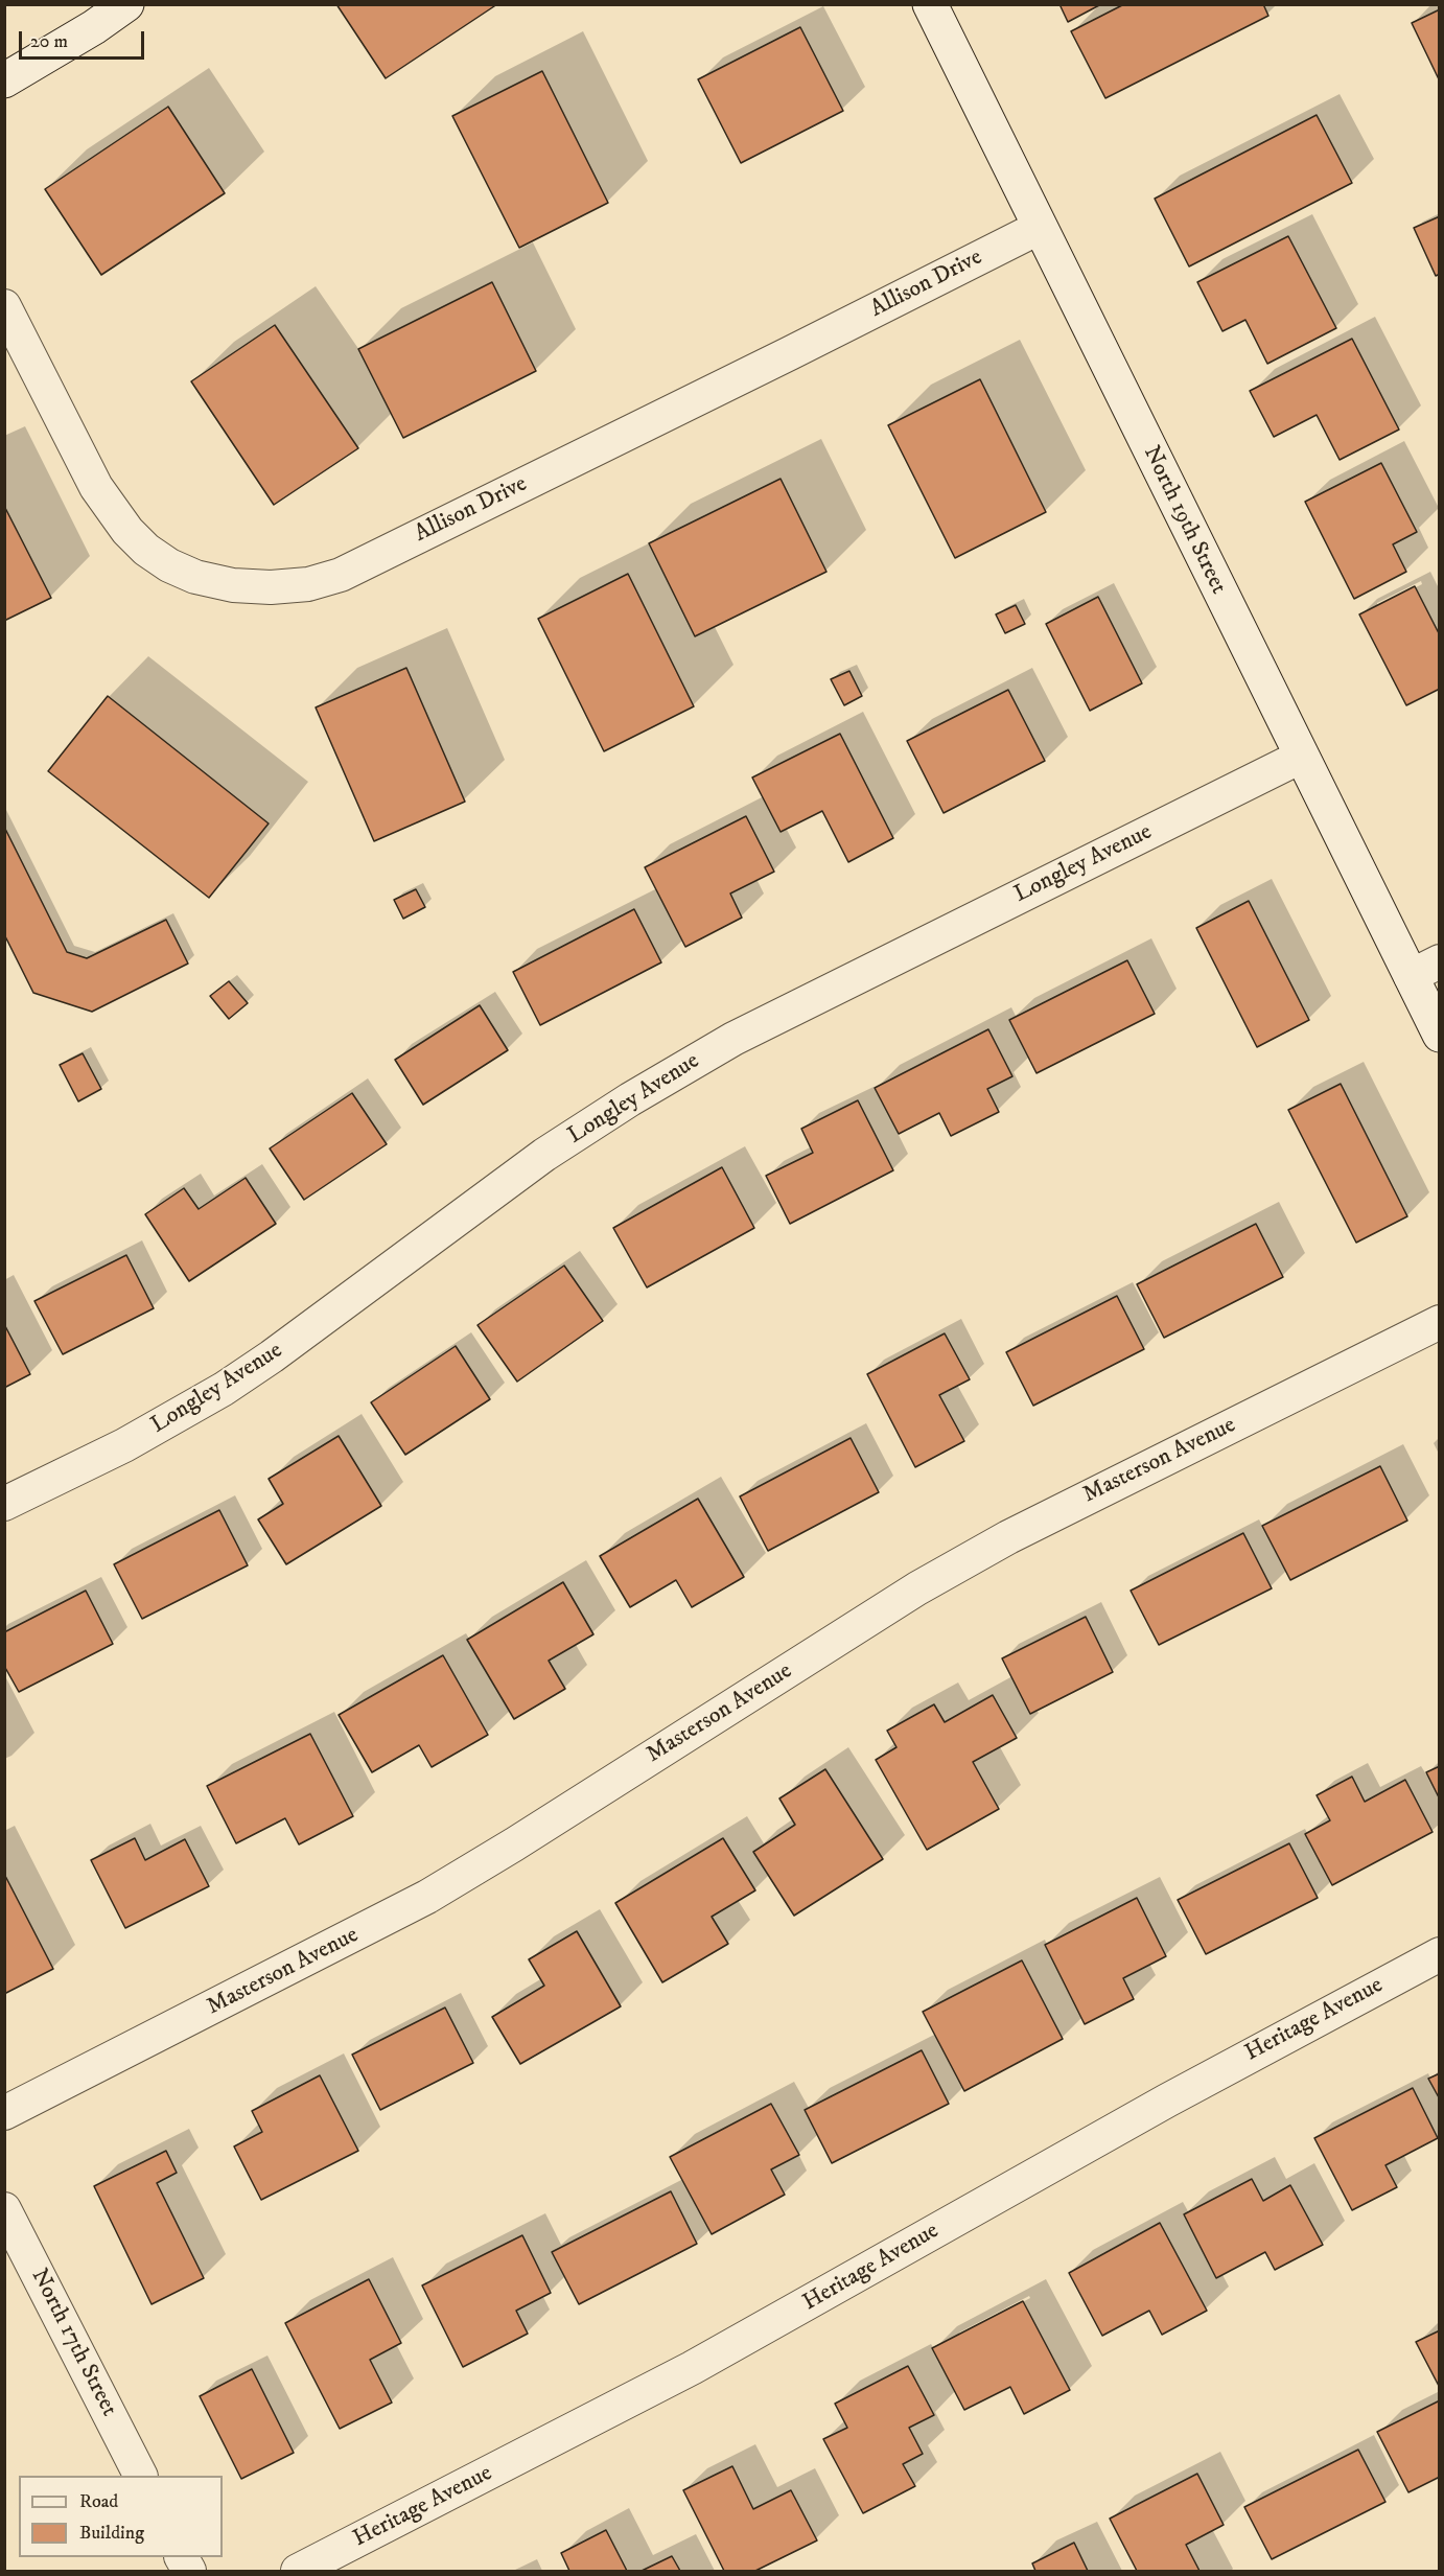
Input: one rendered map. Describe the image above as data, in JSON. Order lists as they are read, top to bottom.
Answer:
{
  "streets": {
    "street": [
      "Allison Drive",
      "North 19th Street",
      "Longley Avenue",
      "Masterson Avenue",
      "Heritage Avenue",
      "North 17th Street"
    ]
  },
  "crossings": [
    ["Allison Drive", "North 19th Street"],
    ["North 19th Street", "Longley Avenue"]
  ],
  "legend": ["Road", "Building"],
  "scale_bar": "20 m"
}
